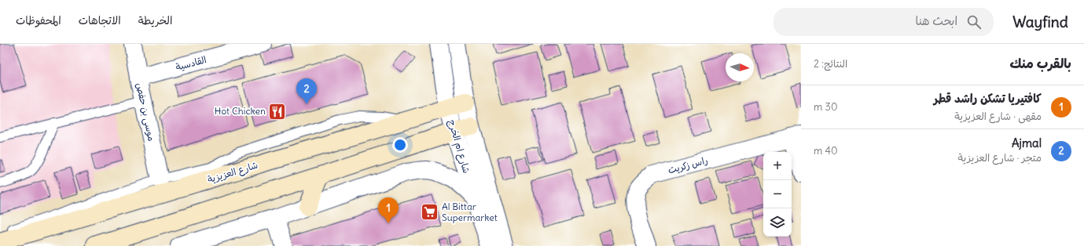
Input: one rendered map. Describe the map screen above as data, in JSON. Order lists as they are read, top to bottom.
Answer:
{
  "streets": {
    "main road": ["شارع العزيزية"],
    "street": [
      "القادسية",
      "موسى بن حفص",
      "شارع ام الخرج",
      "راس زكريت"
    ]
  },
  "crossings": [
    ["القادسية", "موسى بن حفص"],
    ["شارع ام الخرج", "شارع العزيزية"]
  ],
  "places": {
    "restaurant": ["Hot Chicken"],
    "supermarket": ["Al Bittar Supermarket"]
  },
  "north": "right",
  "page": {
    "header": "Wayfind",
    "search": "ابحث هنا",
    "nav": ["الخريطة", "الاتجاهات", "المحفوظات"],
    "heading": ["بالقرب منك", "النتائج: 2"],
    "pins": ["2", "1"],
    "list": [
      {
        "mark": "1",
        "name": "كافتيريا تشكن راشد قطر",
        "note": "مقهى · شارع العزيزية",
        "value": "30 m"
      },
      {
        "mark": "2",
        "name": "Ajmal",
        "note": "متجر · شارع العزيزية",
        "value": "40 m"
      }
    ],
    "map_buttons": ["+", "−"]
  }
}
